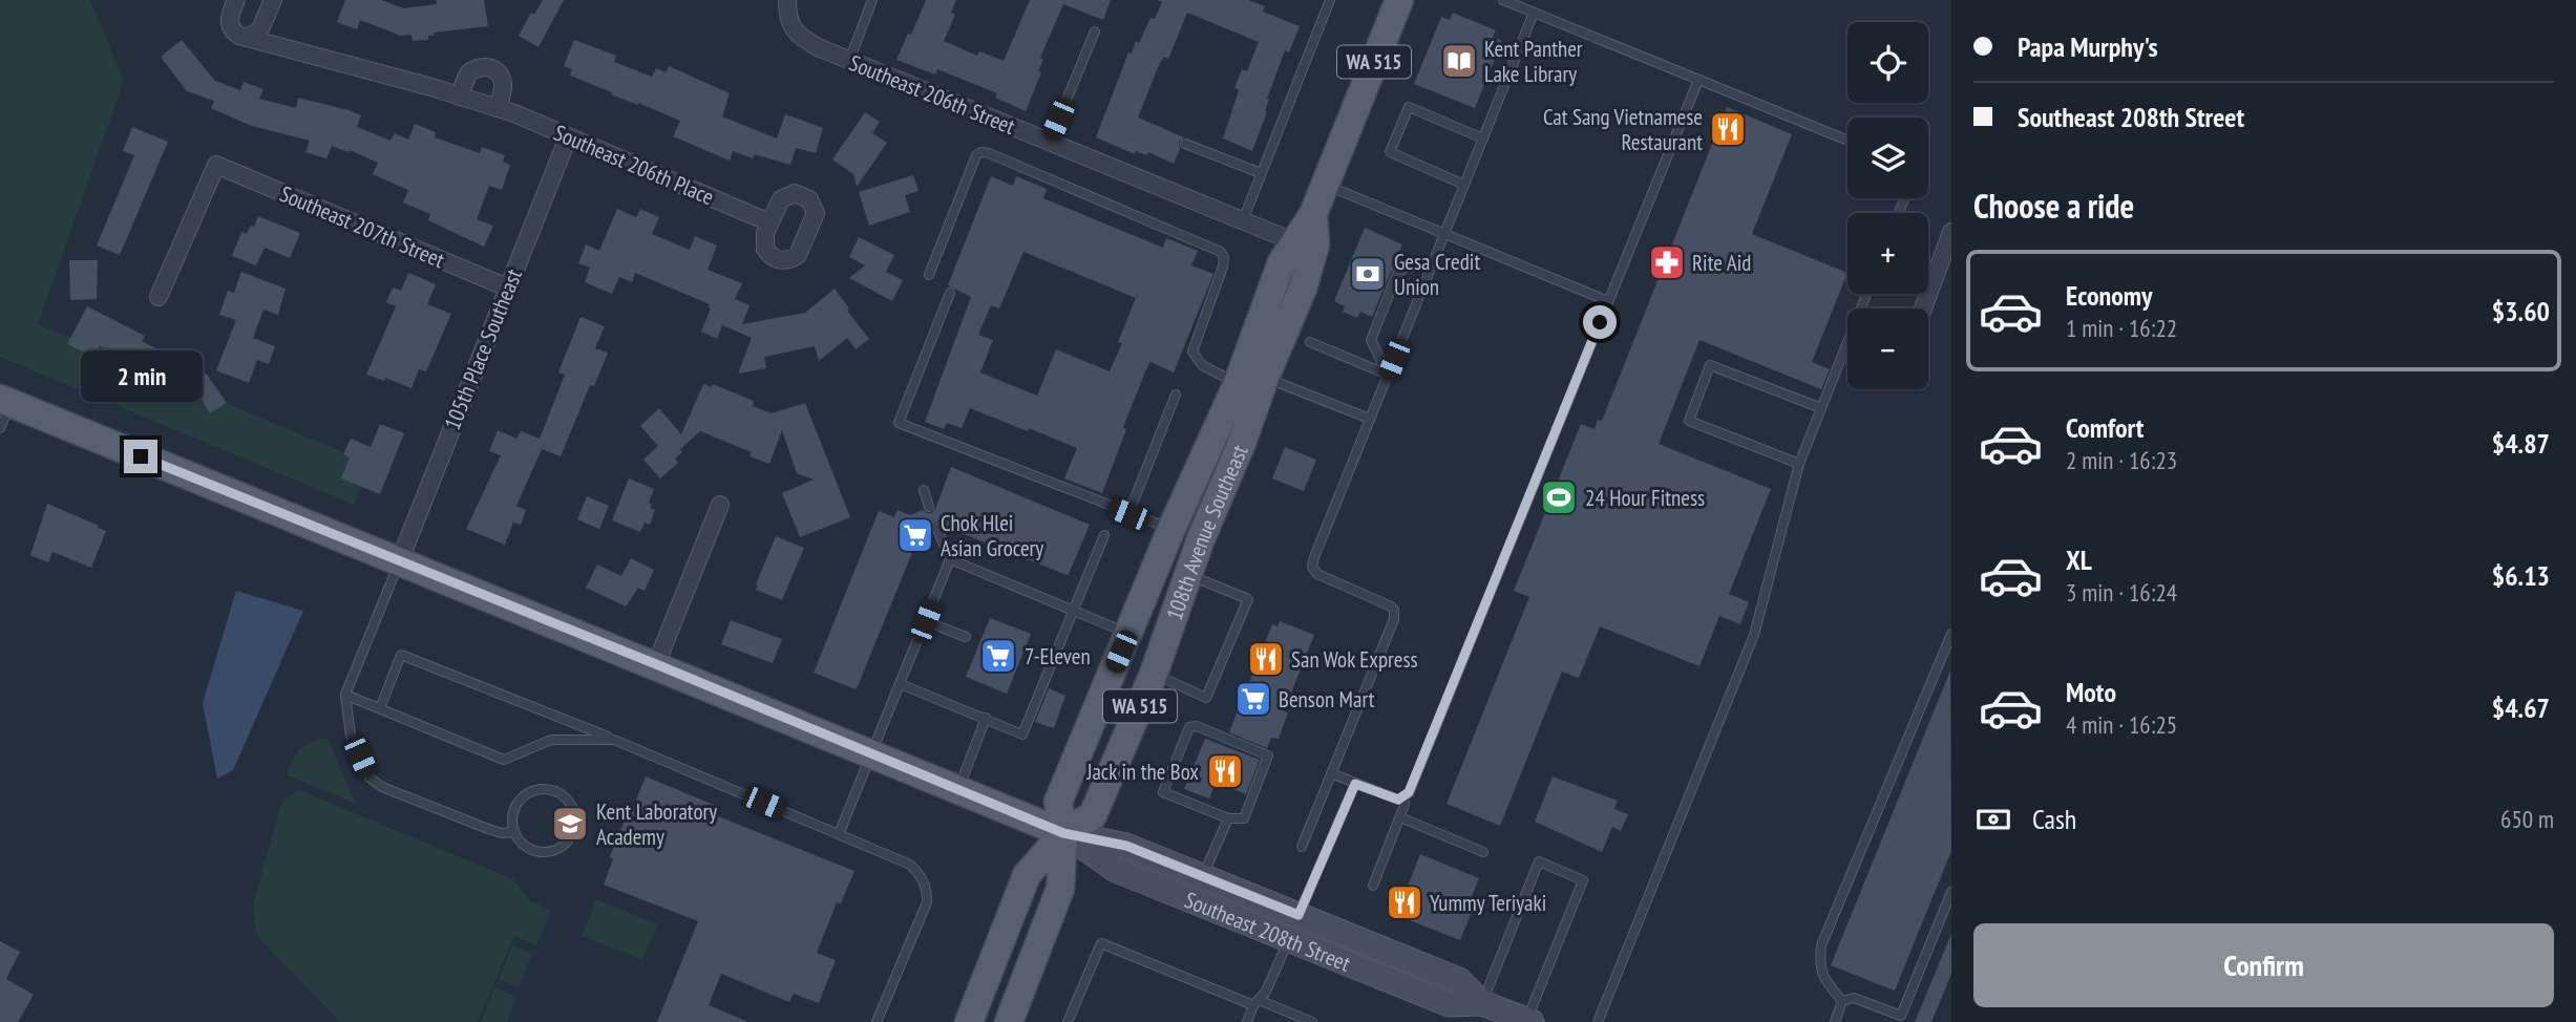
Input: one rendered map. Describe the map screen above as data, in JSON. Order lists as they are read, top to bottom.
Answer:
{
  "streets": {
    "main road": ["WA 515", "108th Avenue Southeast", "Southeast 208th Street"],
    "street": [
      "Southeast 206th Street",
      "Southeast 206th Place",
      "Southeast 207th Street",
      "105th Place Southeast"
    ]
  },
  "crossings": [
    ["Southeast 206th Street", "108th Avenue Southeast"],
    ["Southeast 206th Place", "105th Place Southeast"],
    ["Southeast 207th Street", "105th Place Southeast"],
    ["105th Place Southeast", "Southeast 208th Street"],
    ["108th Avenue Southeast", "Southeast 208th Street"]
  ],
  "places": {
    "library": ["Kent Panther Lake Library"],
    "restaurant": [
      "Cat Sang Vietnamese Restaurant",
      "San Wok Express",
      "Jack in the Box",
      "Yummy Teriyaki"
    ],
    "pharmacy": ["Rite Aid"],
    "bank": ["Gesa Credit Union"],
    "sports": ["24 Hour Fitness"],
    "supermarket": ["Chok Hlei Asian Grocery", "7-Eleven", "Benson Mart"],
    "school or university": ["Kent Laboratory Academy"]
  },
  "page": {
    "banner": ["Papa Murphy's", "Southeast 208th Street"],
    "map_buttons": ["+", "−"],
    "heading": "Choose a ride",
    "list": [
      {
        "name": "Economy",
        "note": "1 min · 16:22",
        "value": "$3.60"
      },
      {
        "name": "Comfort",
        "note": "2 min · 16:23",
        "value": "$4.87"
      },
      {
        "name": "XL",
        "note": "3 min · 16:24",
        "value": "$6.13"
      },
      {
        "name": "Moto",
        "note": "4 min · 16:25",
        "value": "$4.67"
      }
    ],
    "bubble": "2 min",
    "pay": ["Cash", "650 m"],
    "buttons": "Confirm"
  }
}
